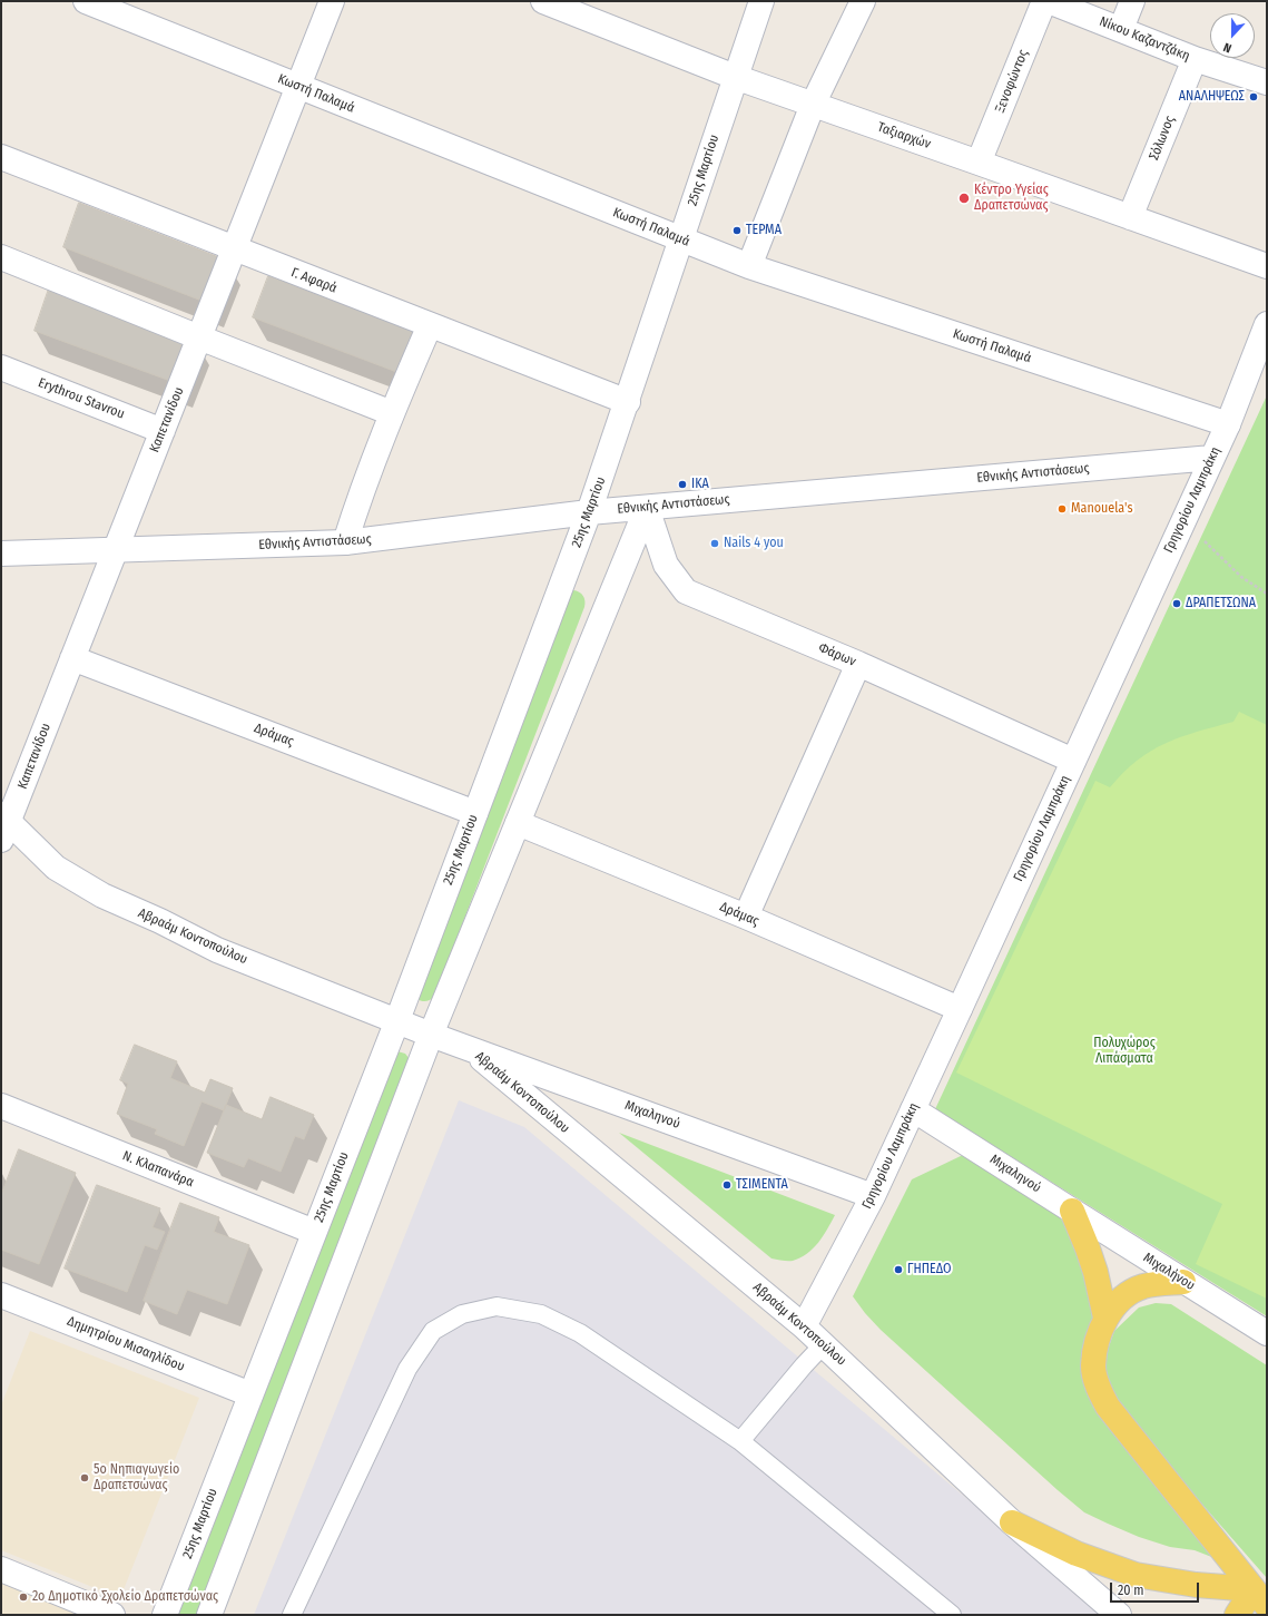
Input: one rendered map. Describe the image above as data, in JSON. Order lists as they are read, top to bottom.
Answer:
{
  "streets": {
    "street": [
      "Νίκου Καζαντζάκη",
      "Ξενοφώντος",
      "Κωστή Παλαμά",
      "Ταξιαρχών",
      "Σόλωνος",
      "25ης Μαρτίου",
      "Γ. Αφαρά",
      "Erythrou Stavrou",
      "Καπετανίδου",
      "Εθνικής Αντιστάσεως",
      "Γρηγορίου Λαμπράκη",
      "Φάρων",
      "Δράμας",
      "Αβραάμ Κοντοπούλου",
      "Μιχαληνού",
      "Ν. Κλαπανάρα",
      "Μιχαλήνου",
      "Δημητρίου Μισαηλίδου"
    ]
  },
  "crossings": [
    ["Νίκου Καζαντζάκη", "Σόλωνος"],
    ["Ξενοφώντος", "Ταξιαρχών"],
    ["Κωστή Παλαμά", "25ης Μαρτίου"],
    ["Κωστή Παλαμά", "Καπετανίδου"],
    ["Κωστή Παλαμά", "Γρηγορίου Λαμπράκη"],
    ["Ταξιαρχών", "Σόλωνος"],
    ["Ταξιαρχών", "25ης Μαρτίου"],
    ["25ης Μαρτίου", "Γ. Αφαρά"],
    ["25ης Μαρτίου", "Εθνικής Αντιστάσεως"],
    ["25ης Μαρτίου", "Δράμας"],
    ["25ης Μαρτίου", "Αβραάμ Κοντοπούλου"],
    ["25ης Μαρτίου", "Ν. Κλαπανάρα"],
    ["25ης Μαρτίου", "Δημητρίου Μισαηλίδου"],
    ["Γ. Αφαρά", "Καπετανίδου"],
    ["Erythrou Stavrou", "Καπετανίδου"],
    ["Καπετανίδου", "Εθνικής Αντιστάσεως"],
    ["Καπετανίδου", "Δράμας"],
    ["Καπετανίδου", "Αβραάμ Κοντοπούλου"],
    ["Εθνικής Αντιστάσεως", "Γρηγορίου Λαμπράκη"],
    ["Εθνικής Αντιστάσεως", "Φάρων"],
    ["Γρηγορίου Λαμπράκη", "Φάρων"],
    ["Γρηγορίου Λαμπράκη", "Δράμας"],
    ["Γρηγορίου Λαμπράκη", "Αβραάμ Κοντοπούλου"],
    ["Γρηγορίου Λαμπράκη", "Μιχαληνού"],
    ["Αβραάμ Κοντοπούλου", "Μιχαληνού"],
    ["Μιχαληνού", "Μιχαλήνου"]
  ],
  "parks": ["Πολυχώρος Λιπάσματα"],
  "places": [
    "ΑΝΑΛΗΨΕΩΣ",
    "Κέντρο Υγείας Δραπετσώνας",
    "ΤΕΡΜΑ",
    "ΙΚΑ",
    "Manouela's",
    "Nails 4 you",
    "ΔΡΑΠΕΤΣΩΝΑ",
    "ΤΣΙΜΕΝΤΑ",
    "ΓΗΠΕΔΟ",
    "5ο Νηπιαγωγείο Δραπετσώνας",
    "2ο Δημοτικό Σχολείο Δραπετσώνας"
  ],
  "scale_bar": "20 m",
  "north": "bottom"
}
